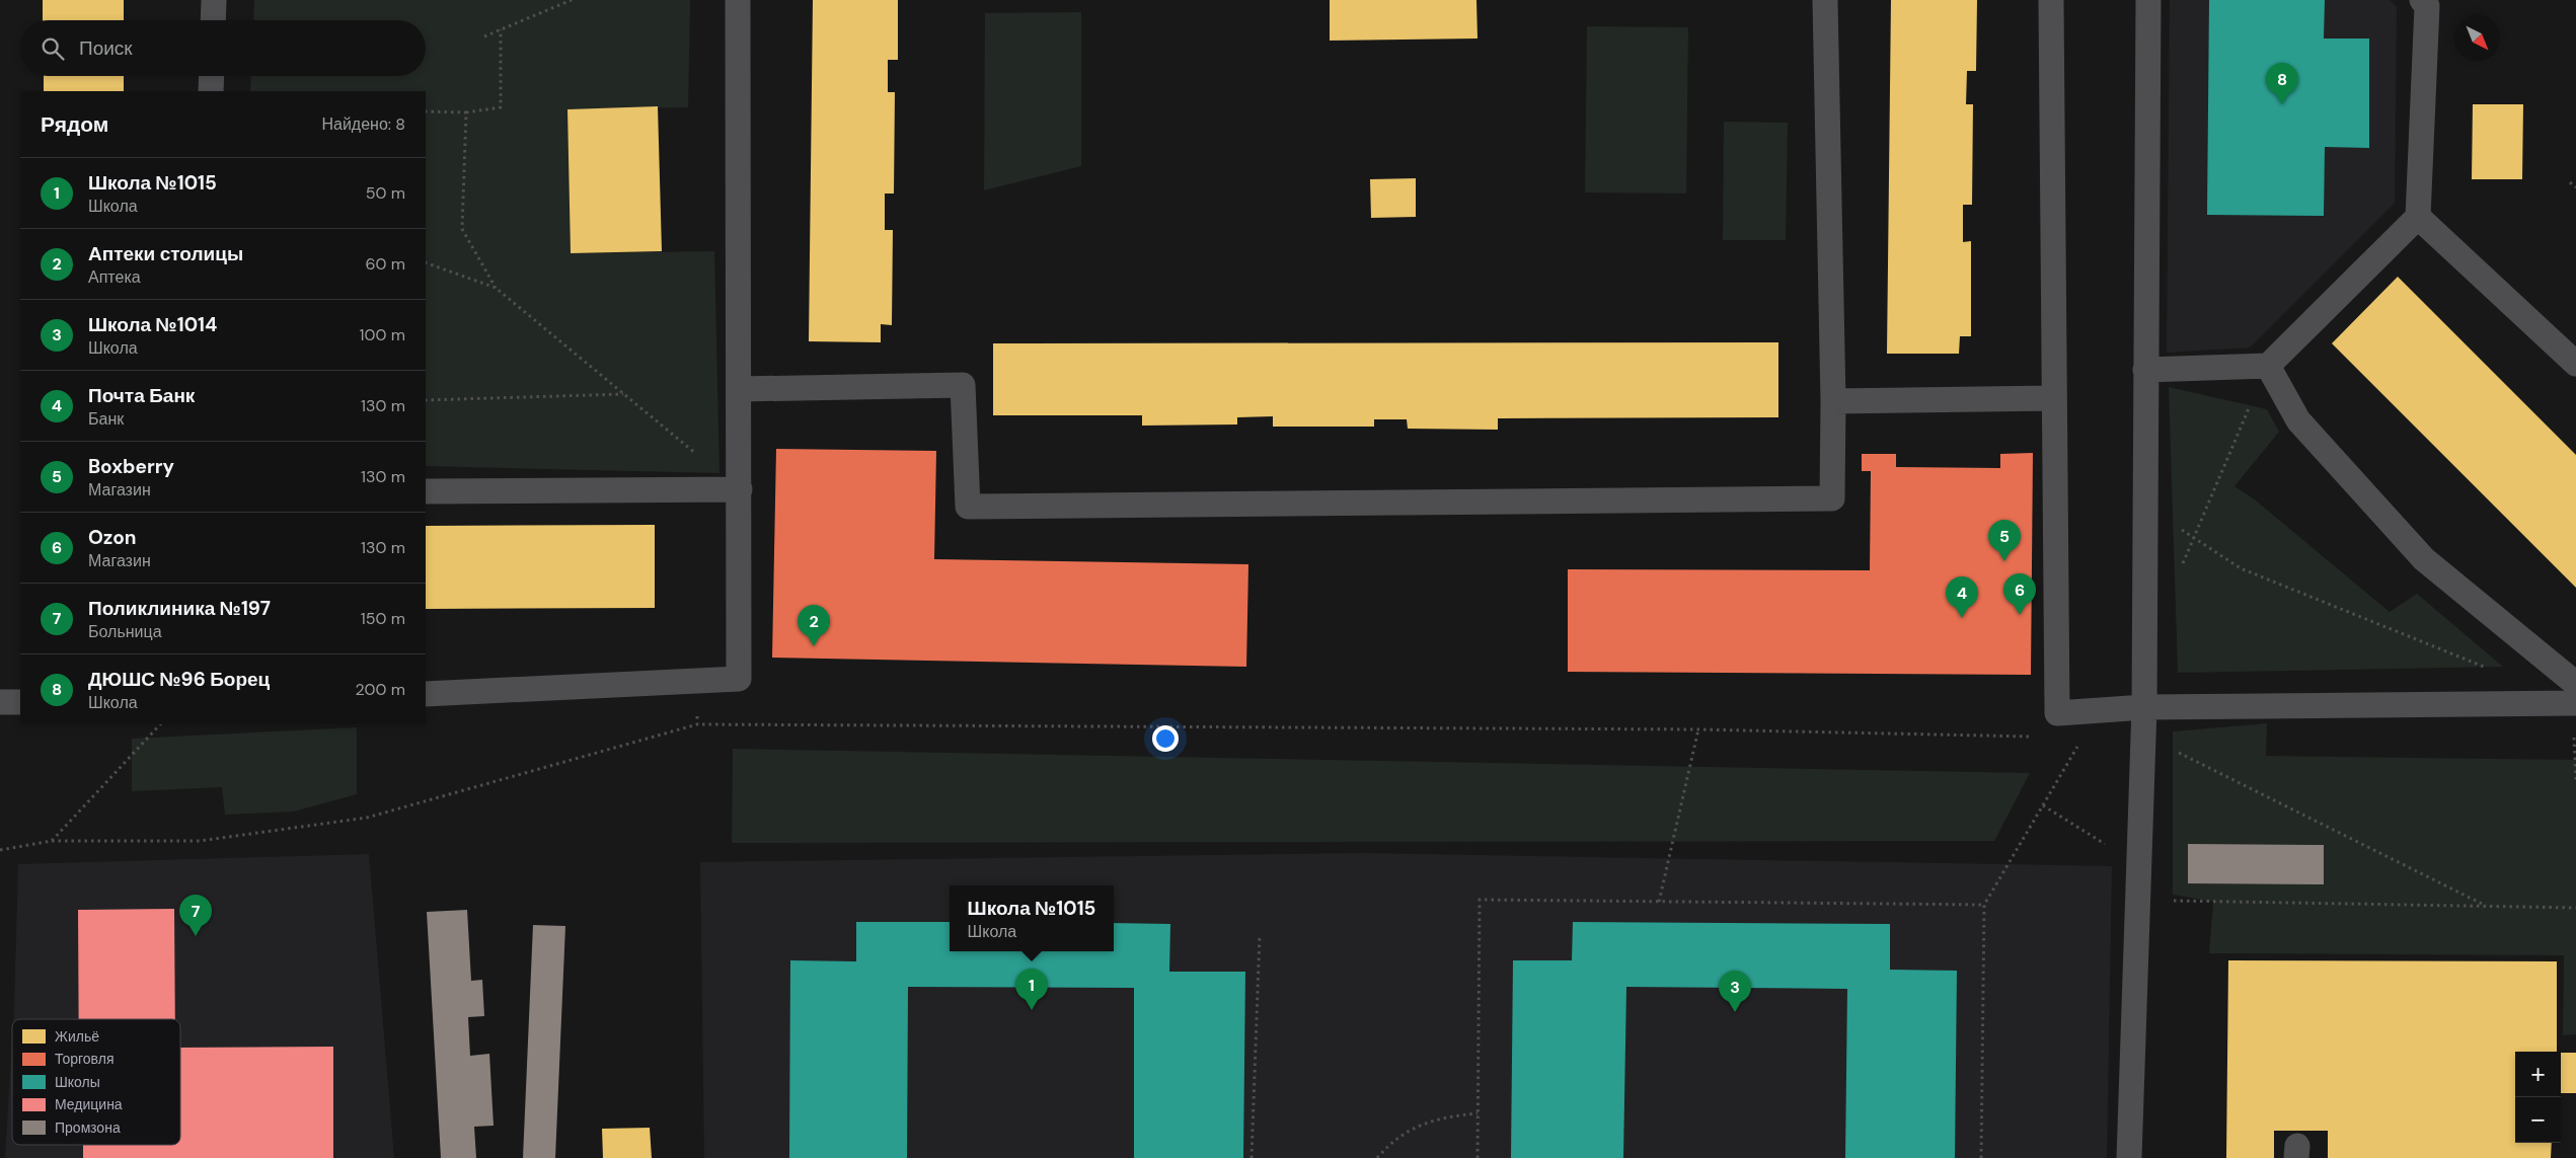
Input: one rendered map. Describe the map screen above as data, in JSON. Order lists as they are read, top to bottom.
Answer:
{
  "legend": [
    "Жильё",
    "Торговля",
    "Школы",
    "Медицина",
    "Промзона"
  ],
  "north": "bottom right",
  "page": {
    "search": "Поиск",
    "pins": [
      "8",
      "5",
      "6",
      "4",
      "2",
      "7",
      "1",
      "3"
    ],
    "heading": ["Рядом", "Найдено: 8"],
    "list": [
      {
        "mark": "1",
        "name": "Школа №1015",
        "note": "Школа",
        "value": "50 m"
      },
      {
        "mark": "2",
        "name": "Аптеки столицы",
        "note": "Аптека",
        "value": "60 m"
      },
      {
        "mark": "3",
        "name": "Школа №1014",
        "note": "Школа",
        "value": "100 m"
      },
      {
        "mark": "4",
        "name": "Почта Банк",
        "note": "Банк",
        "value": "130 m"
      },
      {
        "mark": "5",
        "name": "Boxberry",
        "note": "Магазин",
        "value": "130 m"
      },
      {
        "mark": "6",
        "name": "Ozon",
        "note": "Магазин",
        "value": "130 m"
      },
      {
        "mark": "7",
        "name": "Поликлиника №197",
        "note": "Больница",
        "value": "150 m"
      },
      {
        "mark": "8",
        "name": "ДЮШС №96 Борец",
        "note": "Школа",
        "value": "200 m"
      }
    ],
    "popup": ["Школа №1015", "Школа"],
    "map_buttons": ["+", "−"]
  }
}
